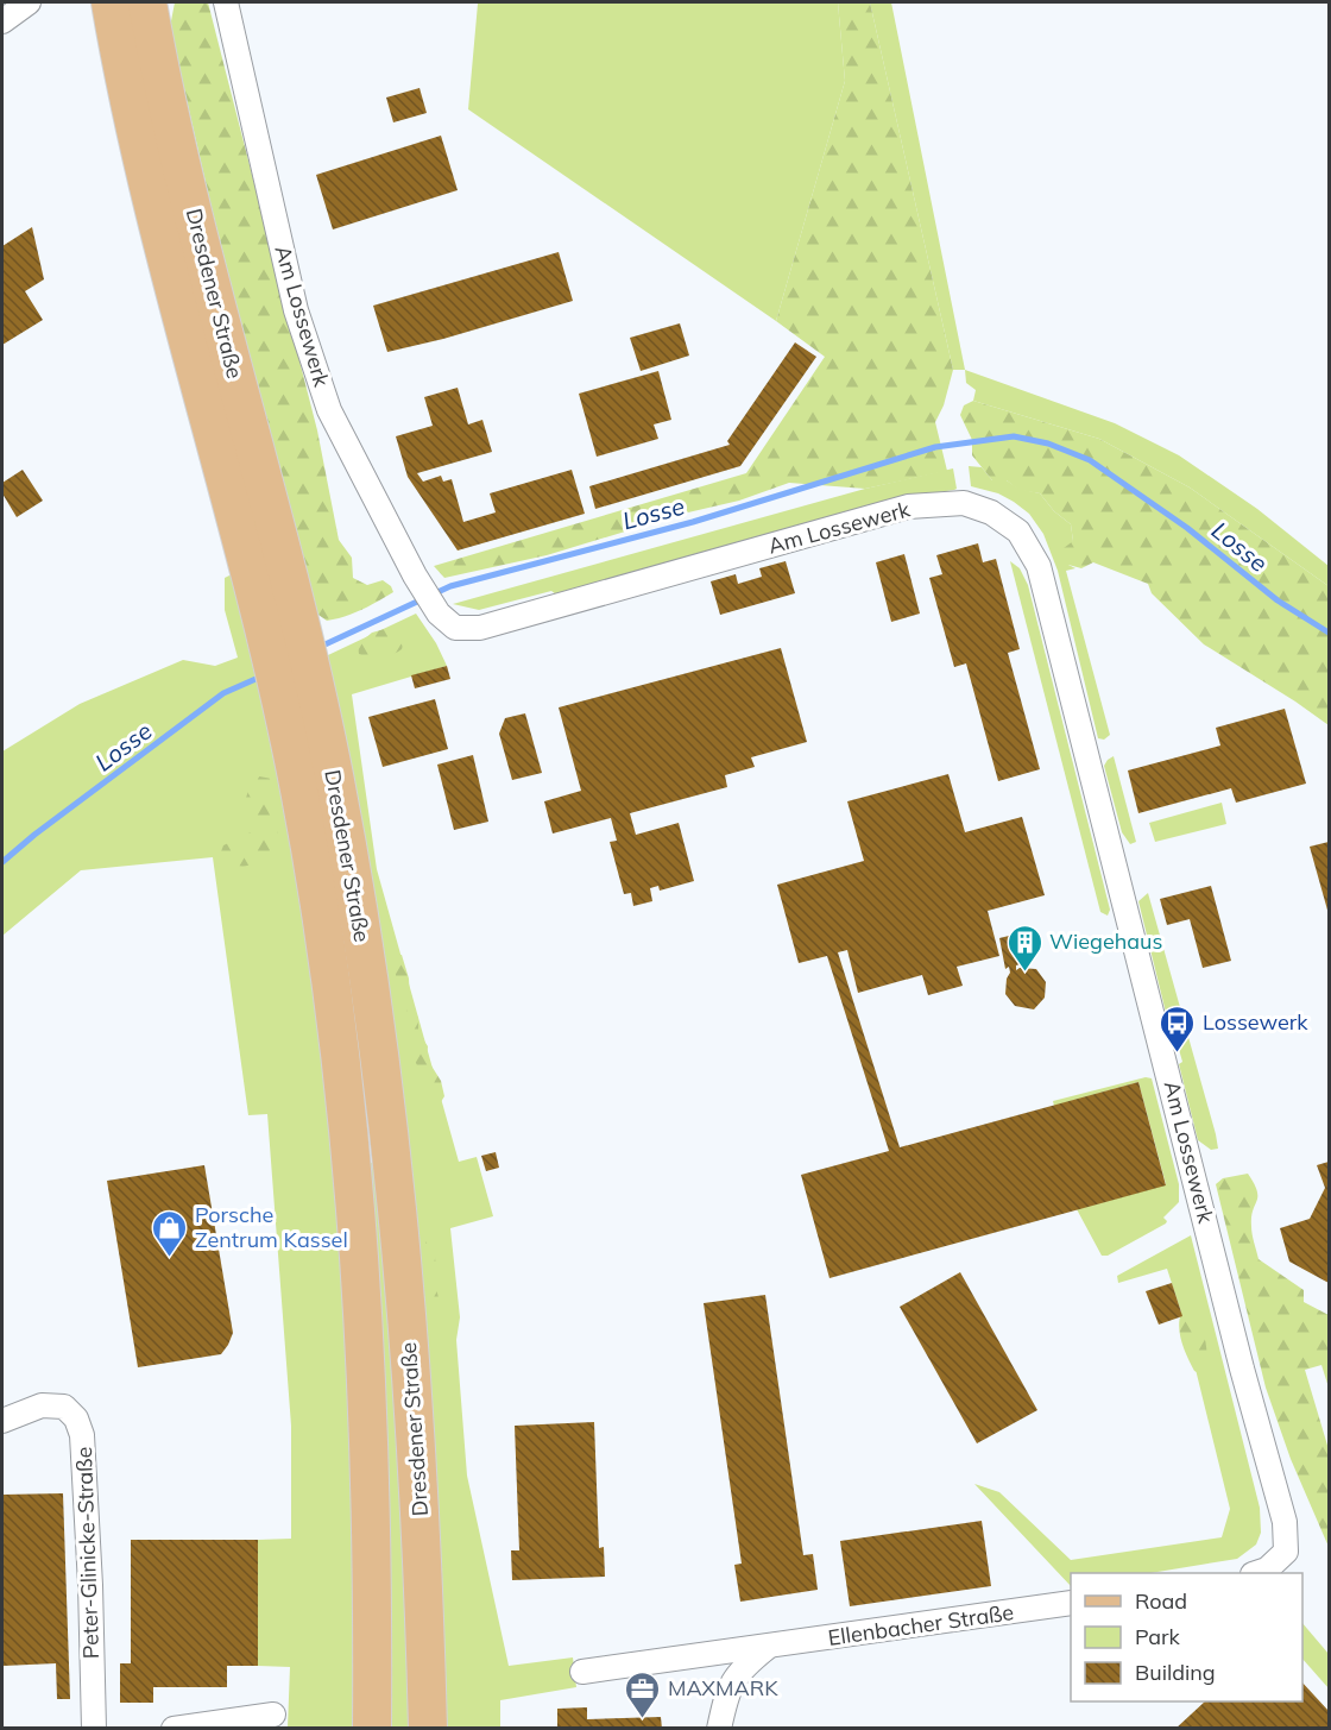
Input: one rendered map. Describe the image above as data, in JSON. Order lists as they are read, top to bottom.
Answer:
{
  "streets": {
    "main road": ["Dresdener Straße"],
    "street": ["Am Lossewerk", "Peter-Glinicke-Straße", "Ellenbacher Straße"]
  },
  "water": ["Losse"],
  "places": {
    "building": ["Wiegehaus"],
    "bus stop": ["Lossewerk"],
    "shop": ["Porsche Zentrum Kassel"],
    "office": ["MAXMARK"]
  },
  "legend": ["Road", "Park", "Building"]
}
